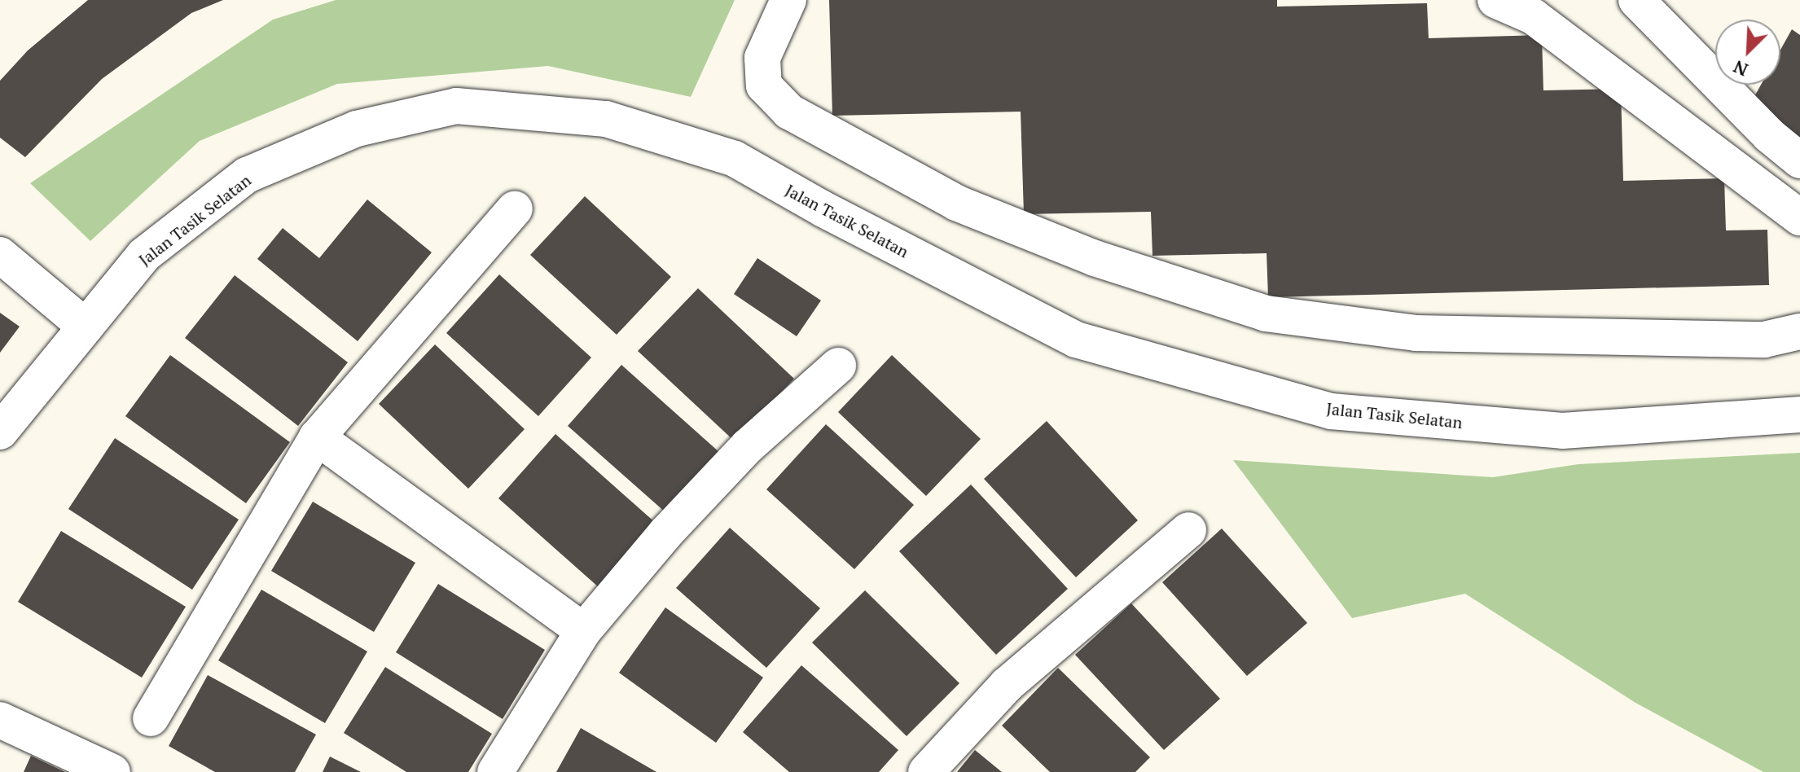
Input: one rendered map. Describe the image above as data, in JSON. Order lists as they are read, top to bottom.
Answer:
{
  "streets": {
    "street": ["Jalan Tasik Selatan"]
  },
  "north": "bottom left"
}
